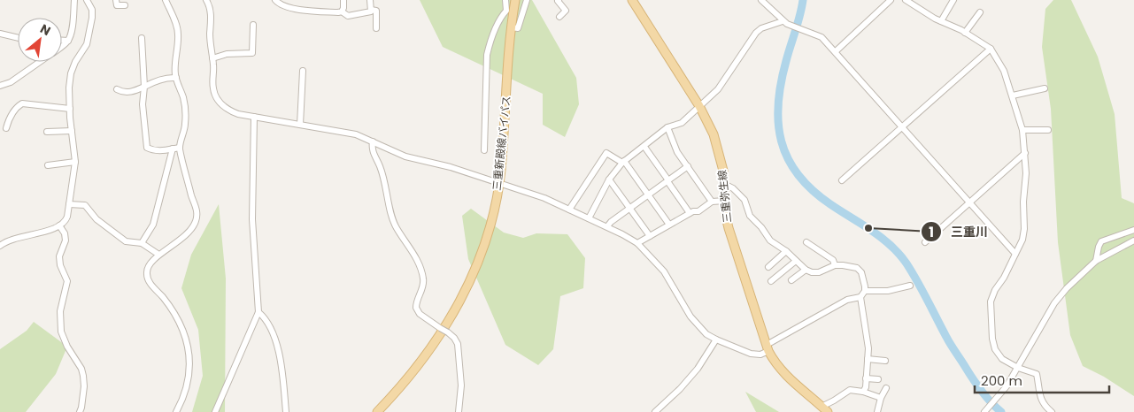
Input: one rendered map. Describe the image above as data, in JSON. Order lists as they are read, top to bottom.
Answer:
{
  "streets": {
    "main road": ["三重新殿線バイパス", "三重弥生線"]
  },
  "places": ["三重川"],
  "scale_bar": "200 m",
  "north": "top right"
}
